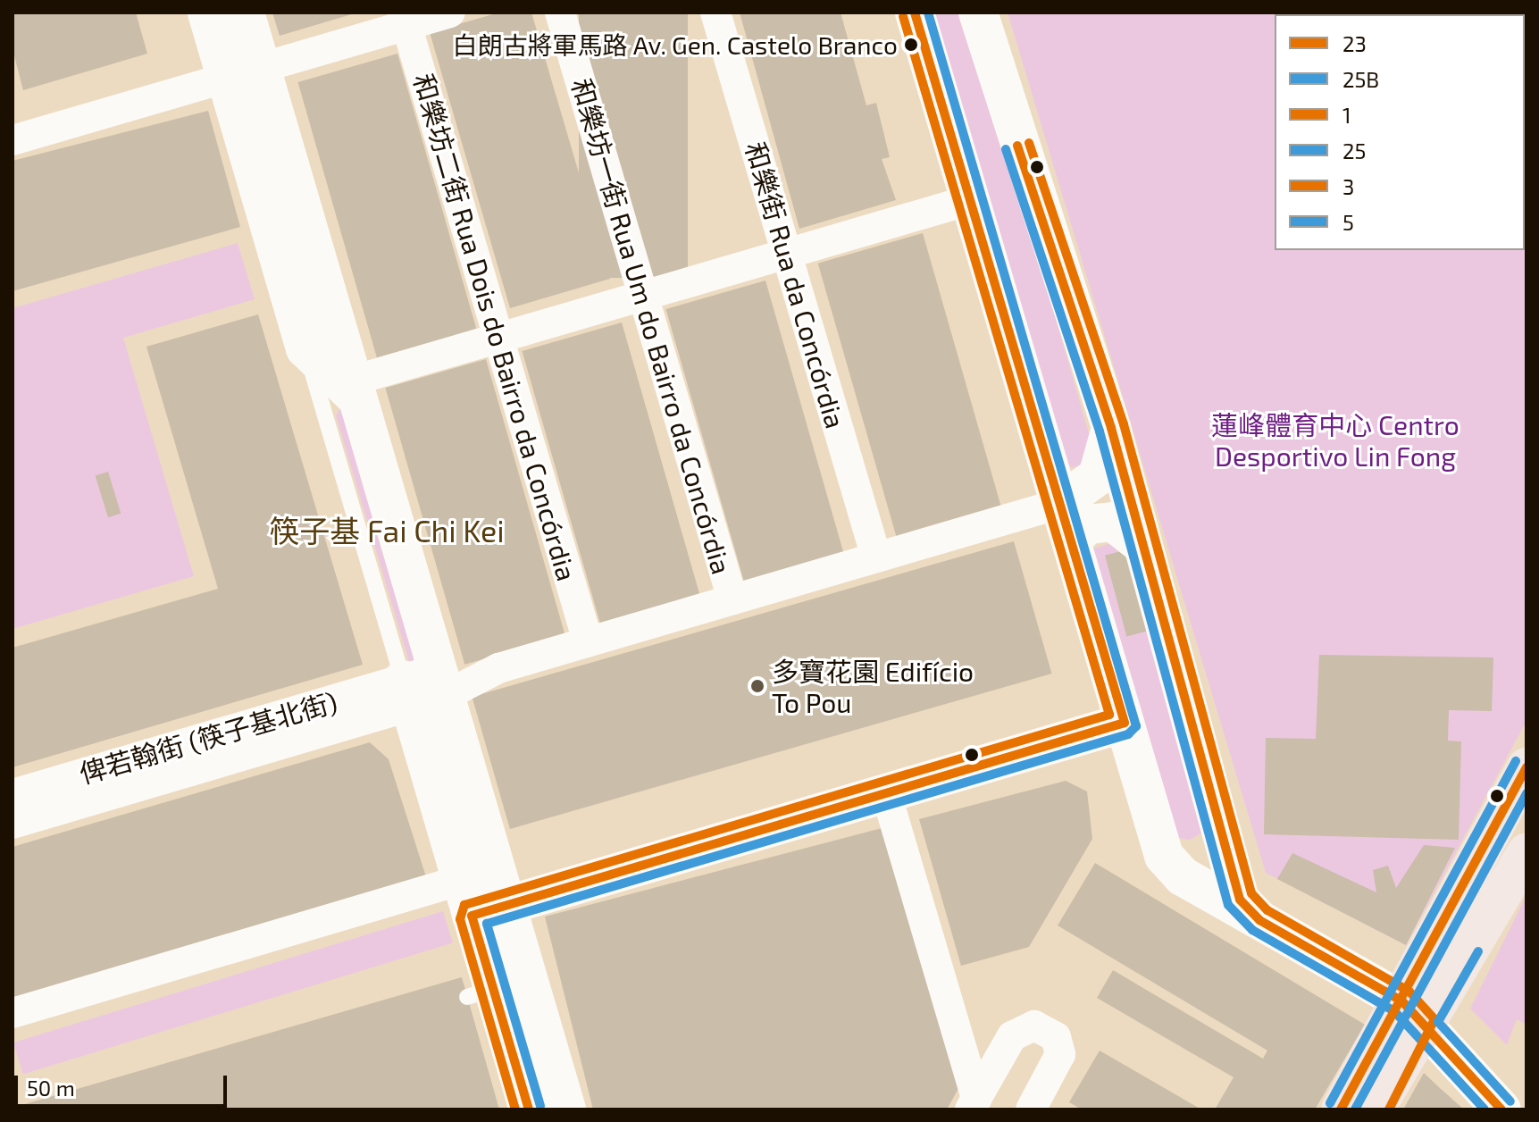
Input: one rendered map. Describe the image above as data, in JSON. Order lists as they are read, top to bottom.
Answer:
{
  "streets": {
    "street": [
      "和樂街 Rua da Concórdia",
      "和樂坊一街 Rua Um do Bairro da Concórdia",
      "和樂坊二街 Rua Dois do Bairro da Concórdia",
      "俾若翰街 (筷子基北街)"
    ]
  },
  "districts": ["筷子基 Fai Chi Kei"],
  "parks": ["蓮峰體育中心 Centro Desportivo Lin Fong"],
  "places": ["白朗古將軍馬路 Av. Gen. Castelo Branco", "多寶花園 Edifício To Pou"],
  "lines": [
    "transit line 23",
    "transit line 25B",
    "transit line 1",
    "transit line 25",
    "transit line 3",
    "transit line 5"
  ],
  "legend": [
    "23",
    "25B",
    "1",
    "25",
    "3",
    "5"
  ],
  "scale_bar": "50 m"
}
